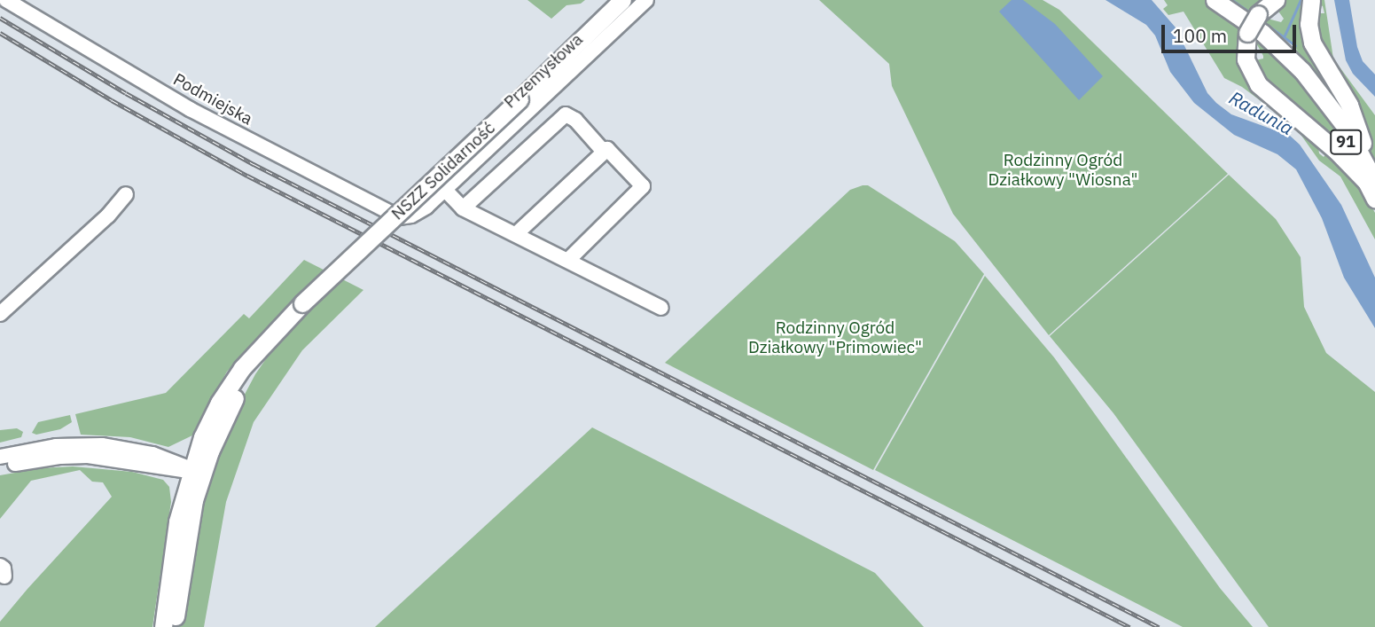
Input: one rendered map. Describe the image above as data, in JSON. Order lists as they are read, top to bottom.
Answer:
{
  "streets": {
    "main road": ["91", "NSZZ Solidarność"],
    "street": ["Przemysłowa", "Podmiejska"]
  },
  "crossings": [
    ["Przemysłowa", "Podmiejska"]
  ],
  "water": ["Radunia"],
  "parks": ["Rodzinny Ogród Działkowy \"Wiosna\"", "Rodzinny Ogród Działkowy \"Primowiec\""],
  "scale_bar": "100 m"
}
